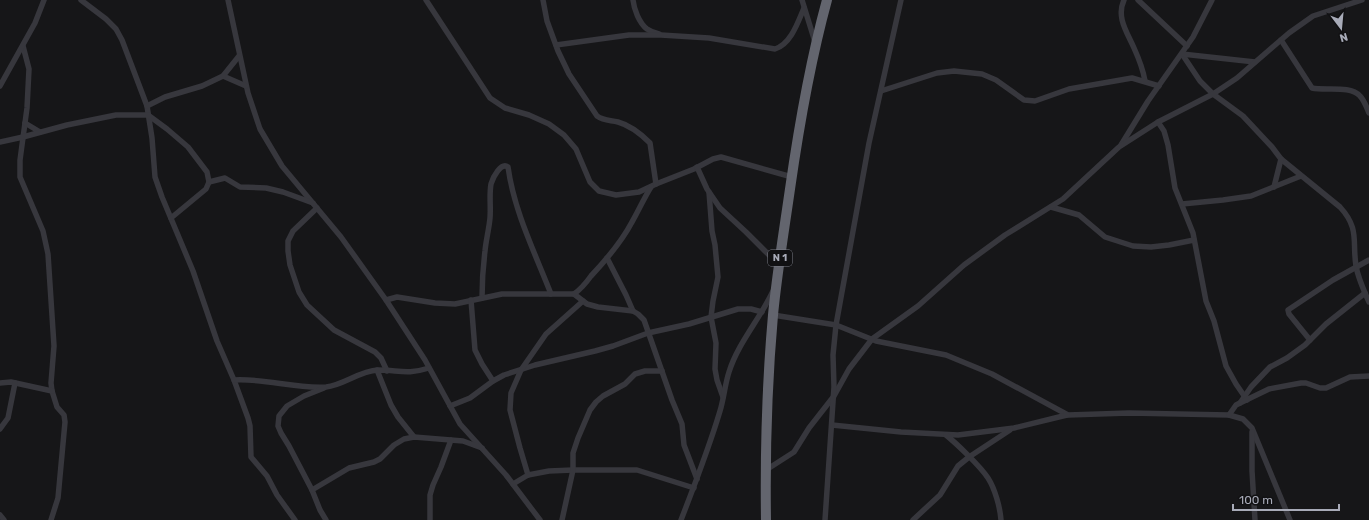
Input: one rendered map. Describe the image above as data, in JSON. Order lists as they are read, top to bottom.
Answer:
{
  "streets": {
    "highway": ["N 1"]
  },
  "scale_bar": "100 m",
  "north": "bottom"
}
